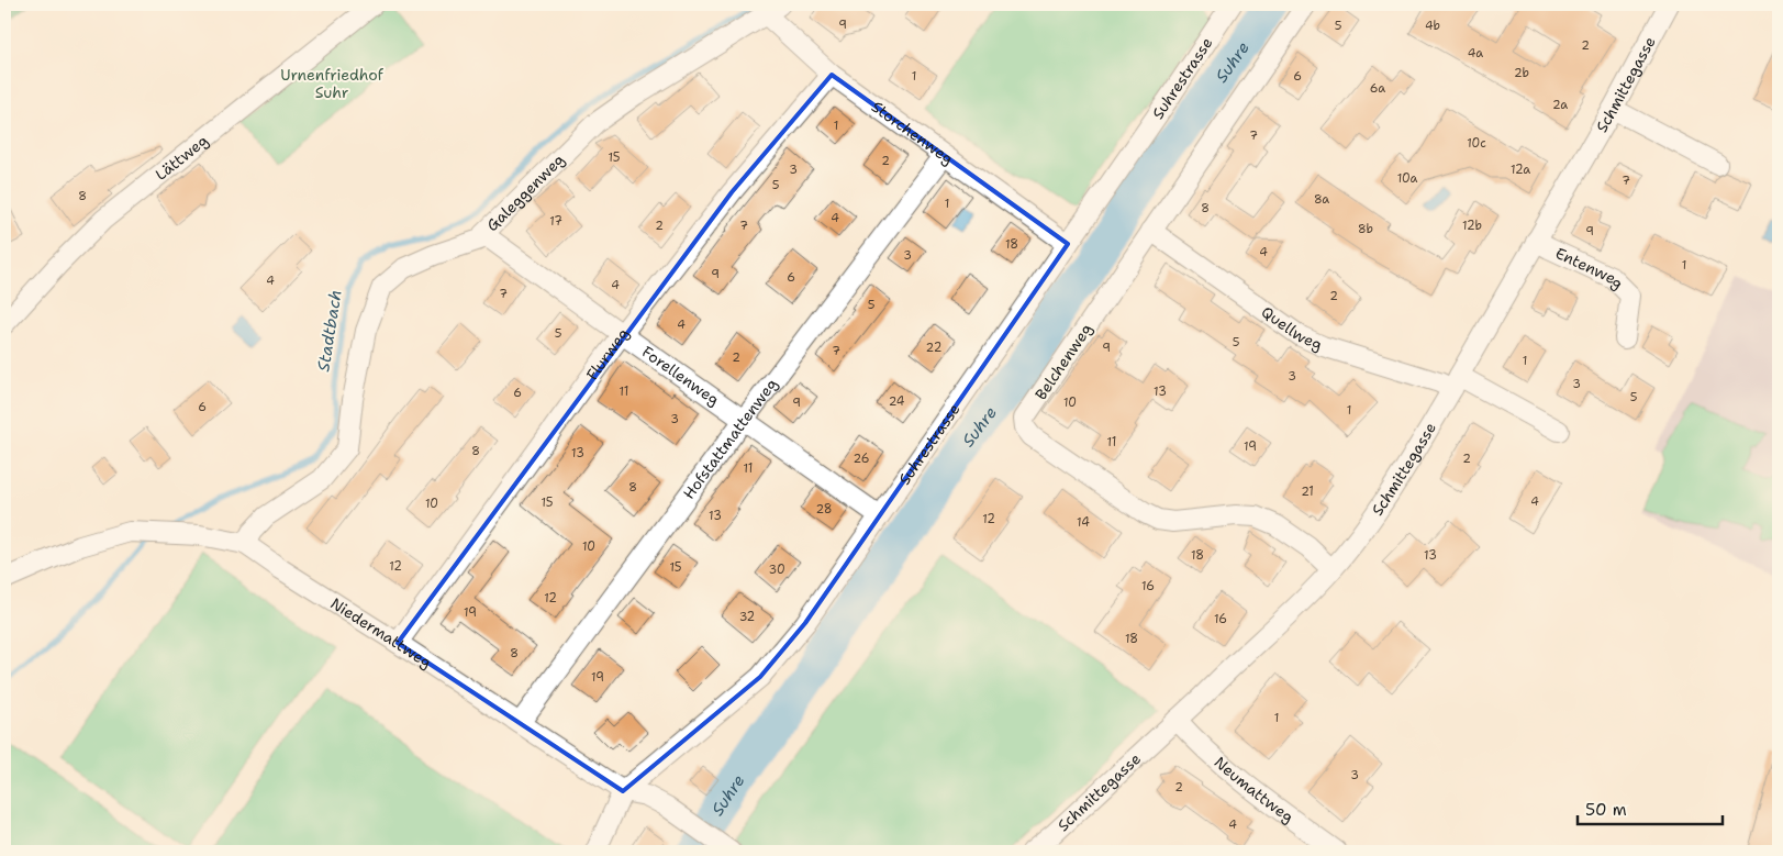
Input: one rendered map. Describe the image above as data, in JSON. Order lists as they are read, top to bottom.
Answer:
{
  "streets": {
    "street": [
      "Suhrestrasse",
      "Schmittegasse",
      "Storchenweg",
      "Lättweg",
      "Galeggenweg",
      "Entenweg",
      "Quellweg",
      "Flurweg",
      "Belchenweg",
      "Forellenweg",
      "Hofstattmattenweg",
      "Niedermattweg",
      "Neumattweg"
    ]
  },
  "crossings": [
    ["Suhrestrasse", "Storchenweg"],
    ["Suhrestrasse", "Forellenweg"],
    ["Suhrestrasse", "Niedermattweg"],
    ["Schmittegasse", "Entenweg"],
    ["Schmittegasse", "Quellweg"],
    ["Schmittegasse", "Belchenweg"],
    ["Schmittegasse", "Neumattweg"],
    ["Storchenweg", "Galeggenweg"],
    ["Storchenweg", "Flurweg"],
    ["Storchenweg", "Hofstattmattenweg"],
    ["Galeggenweg", "Forellenweg"],
    ["Galeggenweg", "Niedermattweg"],
    ["Quellweg", "Belchenweg"],
    ["Flurweg", "Forellenweg"],
    ["Flurweg", "Niedermattweg"],
    ["Forellenweg", "Hofstattmattenweg"],
    ["Hofstattmattenweg", "Niedermattweg"]
  ],
  "water": ["Suhre", "Stadtbach"],
  "parks": ["Urnenfriedhof Suhr"],
  "house_numbers": [
    "9",
    "5",
    "4b",
    "2",
    "4a",
    "2b",
    "1",
    "6",
    "6a",
    "2a",
    "1",
    "7",
    "10c",
    "15",
    "2",
    "3",
    "12a",
    "10a",
    "7",
    "5",
    "8",
    "8a",
    "1",
    "8",
    "4",
    "17",
    "2",
    "7",
    "12b",
    "8b",
    "9",
    "18",
    "4",
    "3",
    "1",
    "9",
    "6",
    "4",
    "4",
    "7",
    "2",
    "5",
    "4",
    "5",
    "5",
    "22",
    "9",
    "7",
    "2",
    "1",
    "3",
    "3",
    "11",
    "13",
    "6",
    "5",
    "24",
    "9",
    "10",
    "6",
    "1",
    "3",
    "11",
    "19",
    "8",
    "13",
    "26",
    "2",
    "11",
    "8",
    "21",
    "4",
    "15",
    "10",
    "28",
    "13",
    "12",
    "14",
    "10",
    "18",
    "13",
    "12",
    "15",
    "30",
    "16",
    "12",
    "19",
    "32",
    "16",
    "18",
    "8",
    "19",
    "1",
    "3",
    "2",
    "4"
  ],
  "scale_bar": "50 m"
}
